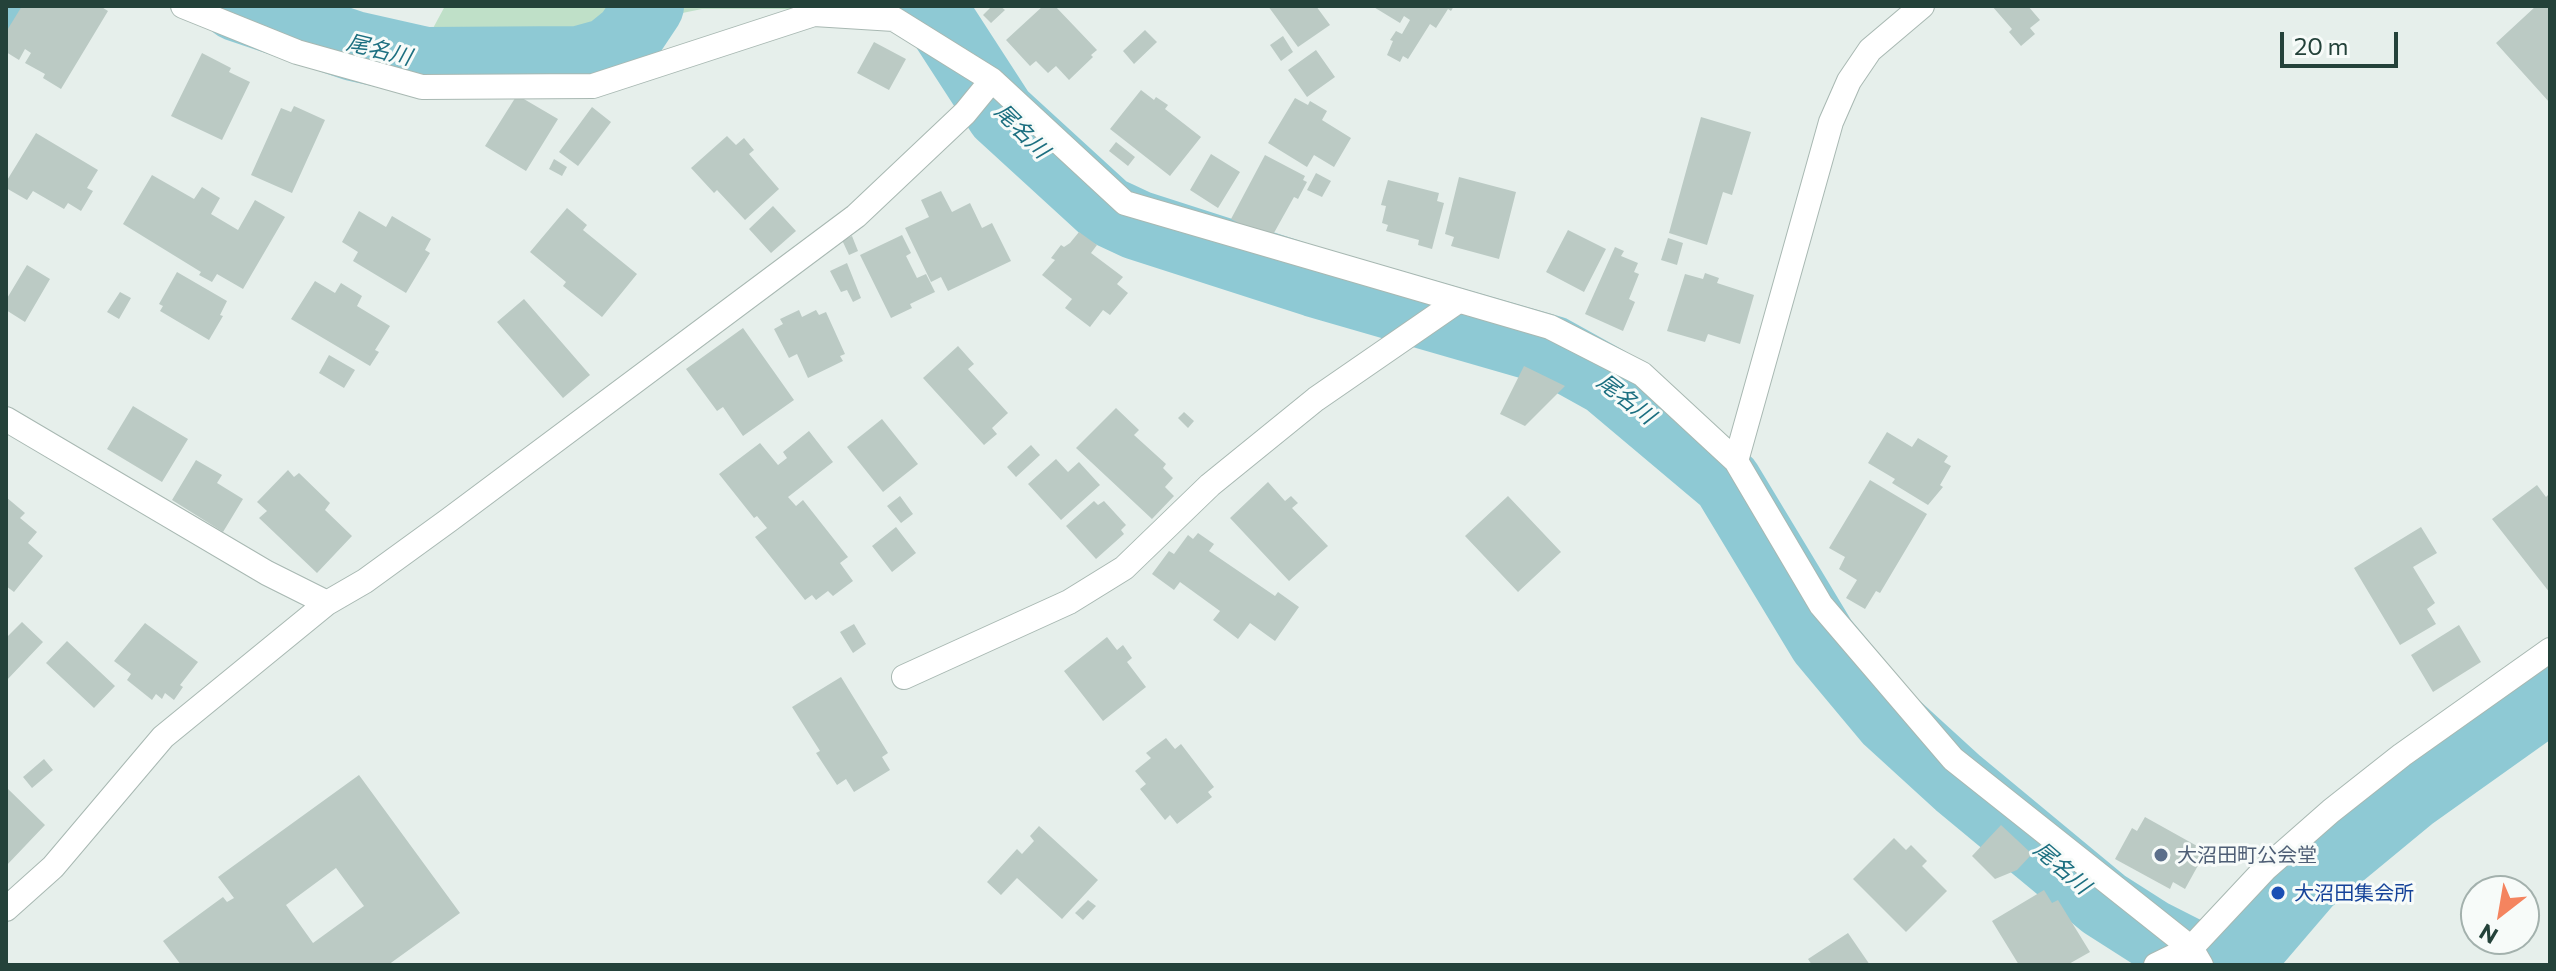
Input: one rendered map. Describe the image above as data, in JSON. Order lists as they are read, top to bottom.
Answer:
{
  "water": ["尾名川"],
  "places": ["大沼田町公会堂", "大沼田集会所"],
  "scale_bar": "20 m",
  "north": "bottom left"
}
